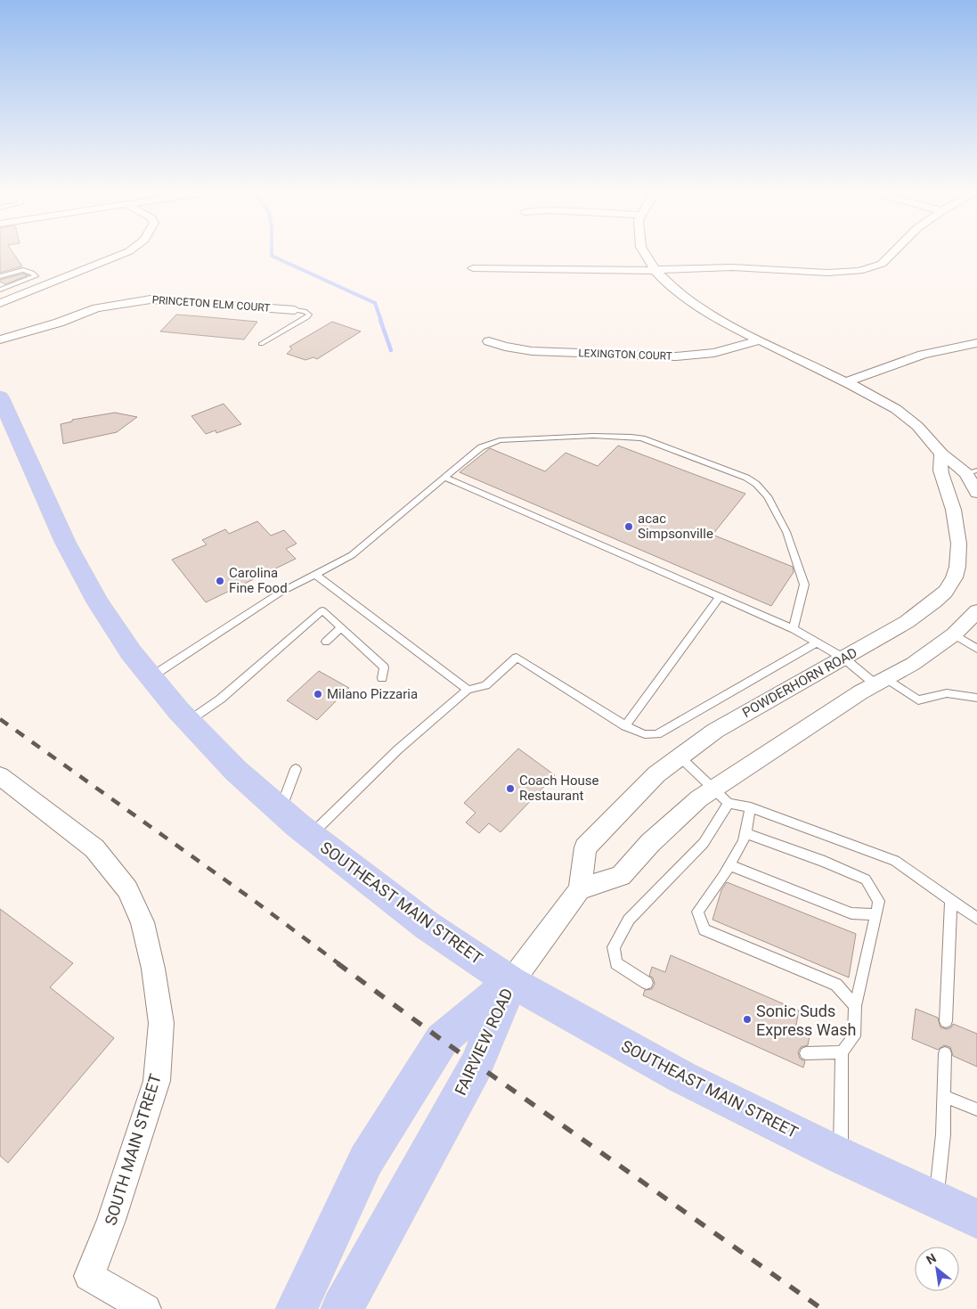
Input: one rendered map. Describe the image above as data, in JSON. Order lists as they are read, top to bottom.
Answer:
{
  "streets": {
    "main road": ["SOUTHEAST MAIN STREET", "FAIRVIEW ROAD"],
    "street": [
      "PRINCETON ELM COURT",
      "LEXINGTON COURT",
      "POWDERHORN ROAD",
      "SOUTH MAIN STREET"
    ]
  },
  "crossings": [
    ["POWDERHORN ROAD", "SOUTHEAST MAIN STREET"],
    ["POWDERHORN ROAD", "FAIRVIEW ROAD"],
    ["SOUTHEAST MAIN STREET", "FAIRVIEW ROAD"]
  ],
  "places": [
    "acac Simpsonville",
    "Carolina Fine Food",
    "Milano Pizzaria",
    "Coach House Restaurant",
    "Sonic Suds Express Wash"
  ],
  "north": "top left"
}
